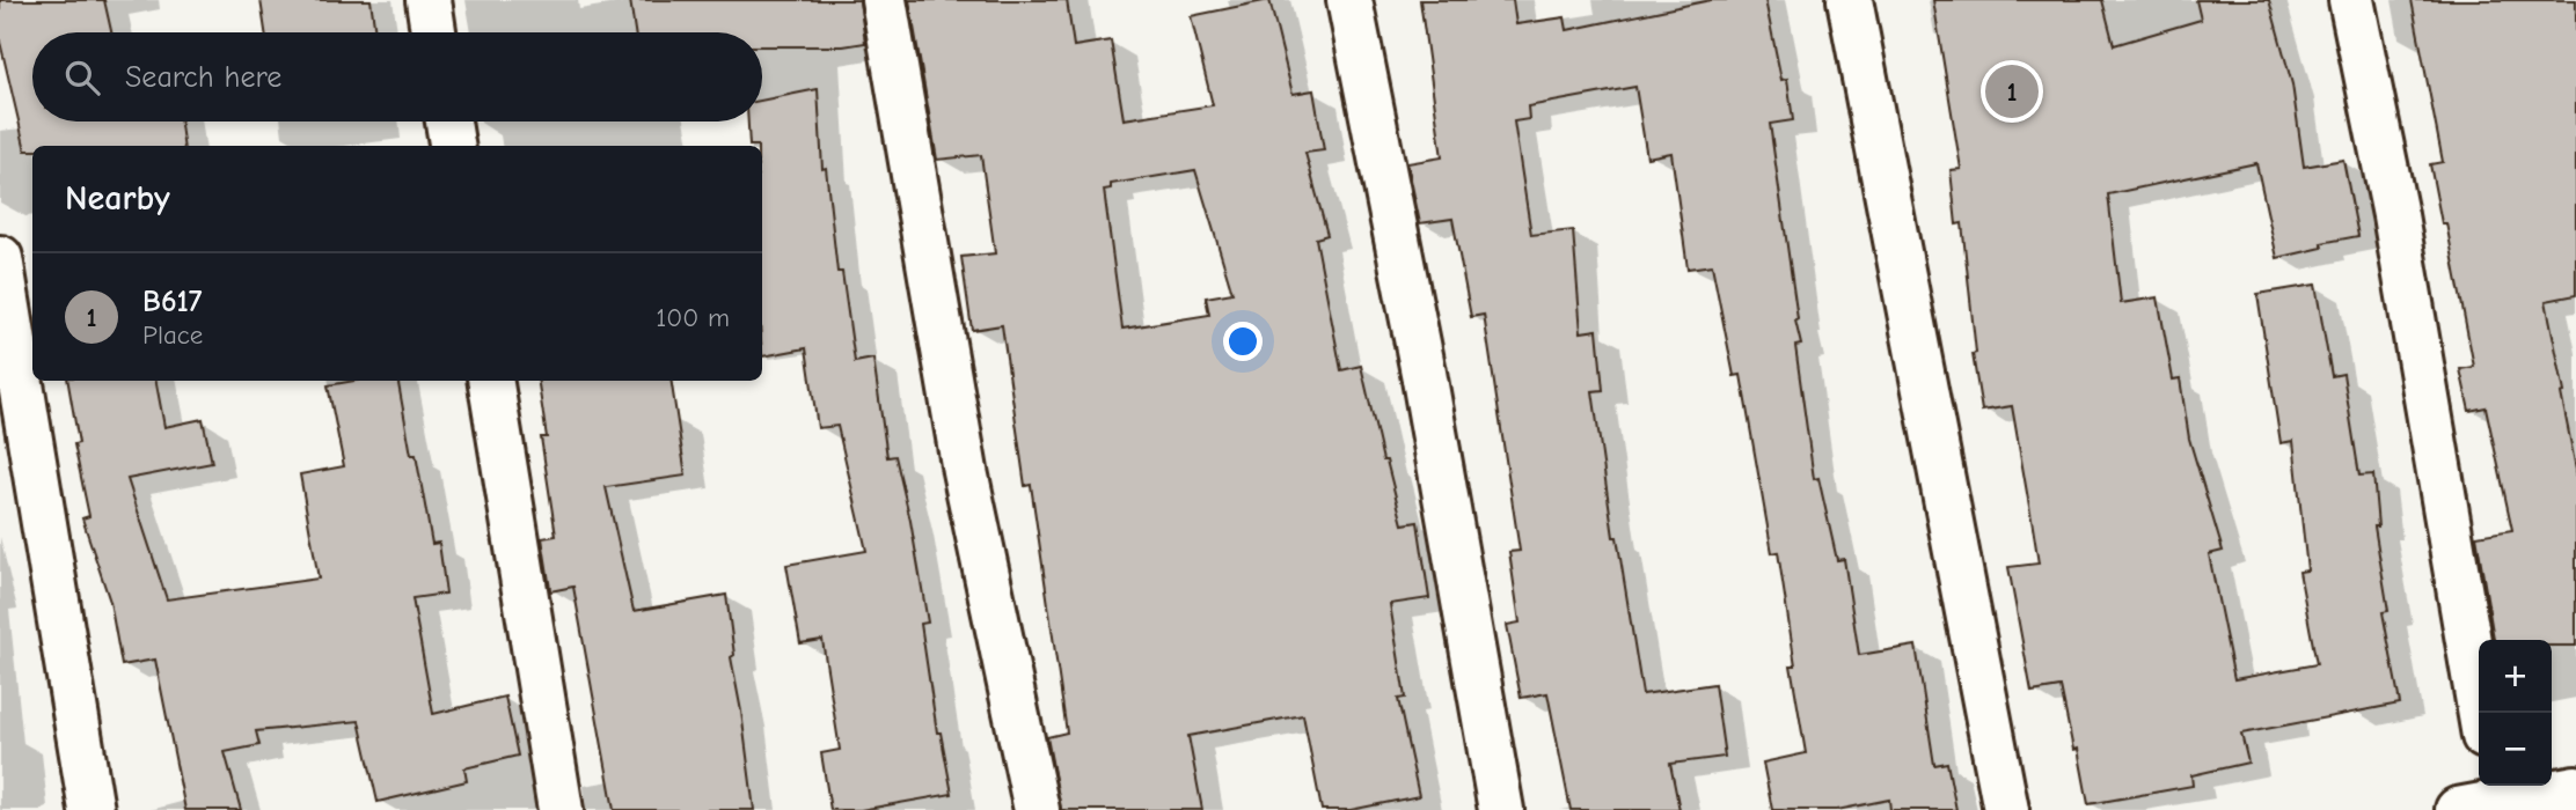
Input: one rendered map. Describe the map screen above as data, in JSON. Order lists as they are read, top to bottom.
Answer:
{
  "page": {
    "search": "Search here",
    "pins": "1",
    "heading": "Nearby",
    "list": [
      {
        "mark": "1",
        "name": "B617",
        "note": "Place",
        "value": "100 m"
      }
    ],
    "map_buttons": ["+", "−"]
  }
}
